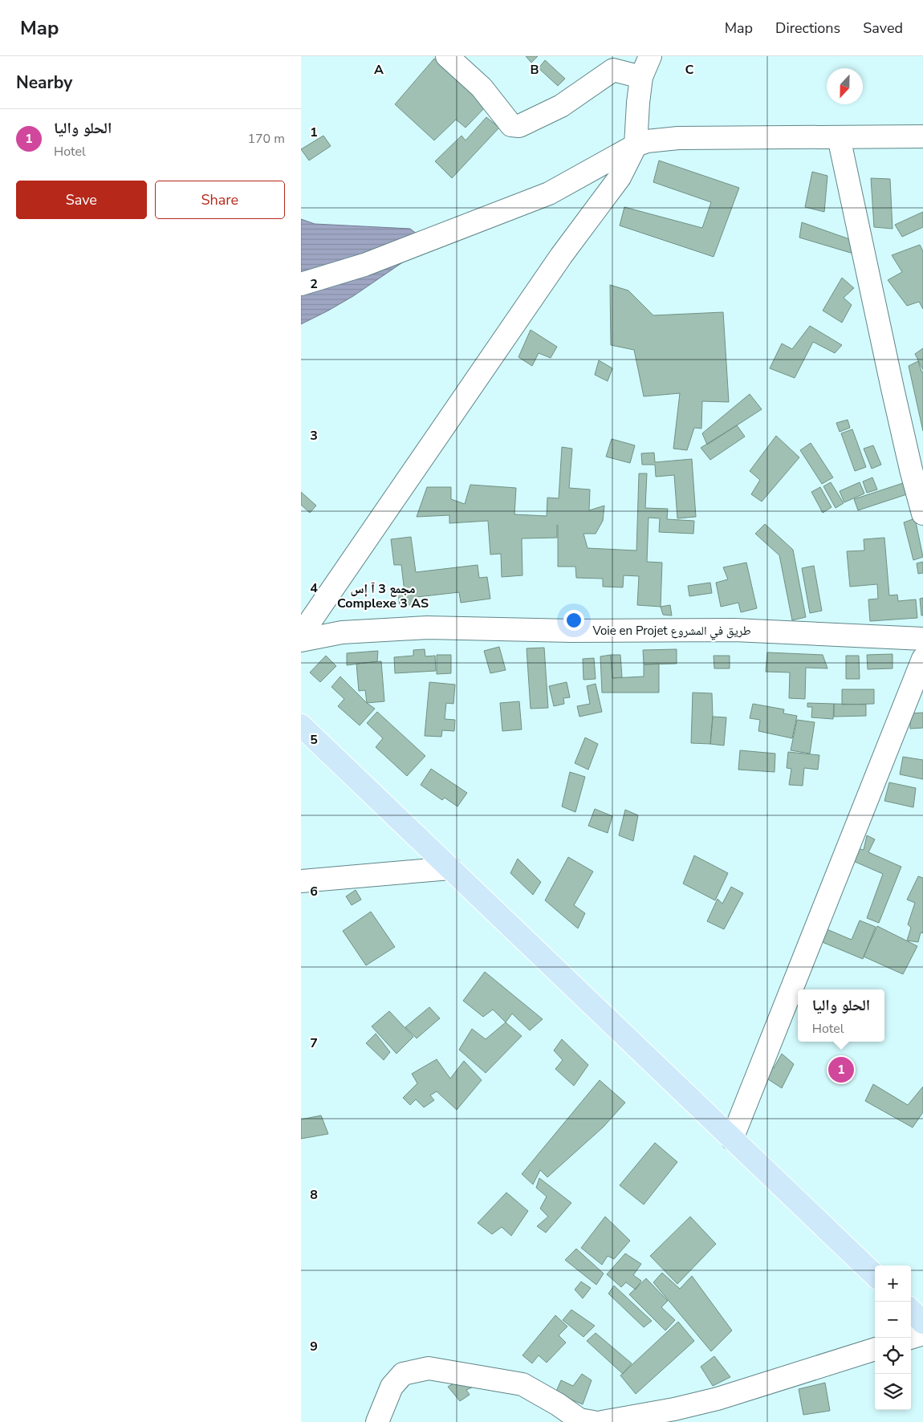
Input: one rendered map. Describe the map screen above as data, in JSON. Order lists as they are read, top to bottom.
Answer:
{
  "streets": {
    "street": ["Voie en Projet طريق في المشروع"]
  },
  "districts": ["مجمع 3 آ إس Complexe 3 AS"],
  "north": "bottom",
  "page": {
    "header": "Map",
    "nav": ["Map", "Directions", "Saved"],
    "heading": "Nearby",
    "list": [
      {
        "mark": "1",
        "name": "الحلو واليا",
        "note": "Hotel",
        "value": "170 m"
      }
    ],
    "buttons": ["Save", "Share"],
    "popup": ["الحلو واليا", "Hotel"],
    "pins": "1",
    "map_buttons": ["+", "−"]
  },
  "grid": {
    "columns": ["A", "B", "C"],
    "rows": [
      "1",
      "2",
      "3",
      "4",
      "5",
      "6",
      "7",
      "8",
      "9"
    ]
  }
}
